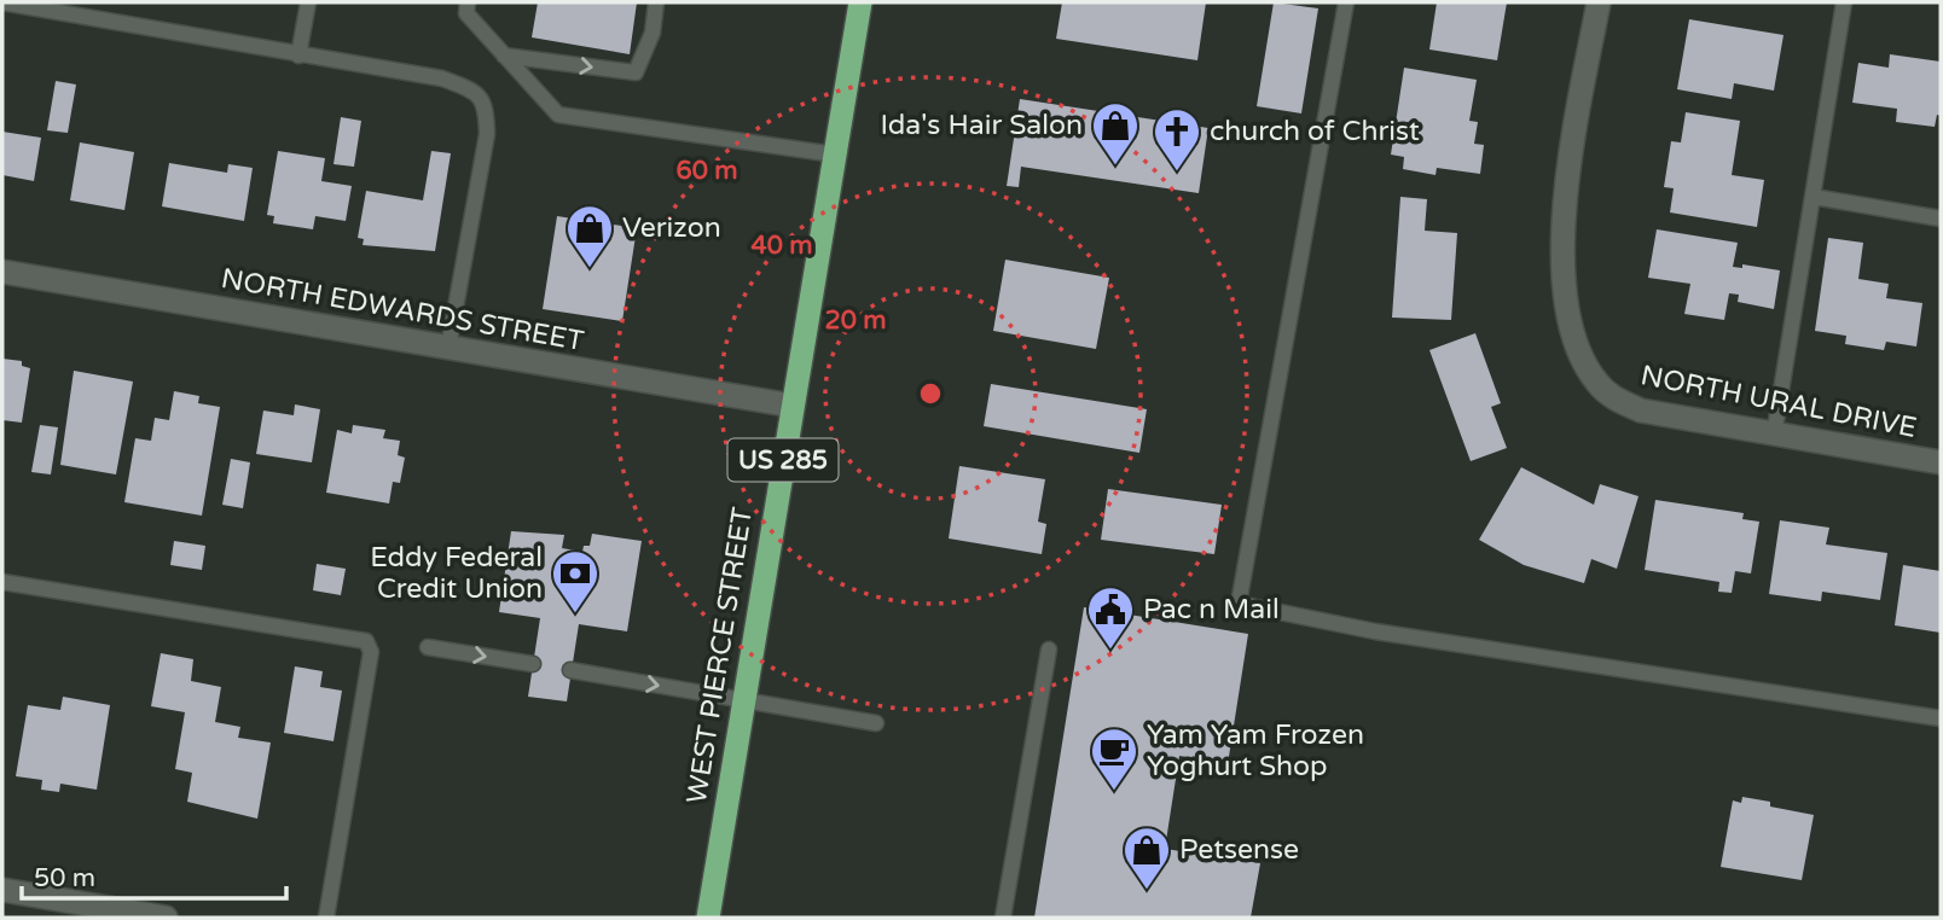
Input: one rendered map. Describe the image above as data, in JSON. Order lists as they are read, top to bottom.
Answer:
{
  "streets": {
    "highway": ["US 285", "WEST PIERCE STREET"],
    "street": ["NORTH EDWARDS STREET", "NORTH URAL DRIVE"]
  },
  "crossings": [
    ["NORTH EDWARDS STREET", "WEST PIERCE STREET"]
  ],
  "places": {
    "shop": ["Ida's Hair Salon", "Verizon", "Petsense"],
    "church": ["church of Christ"],
    "bank": ["Eddy Federal Credit Union"],
    "public building": ["Pac n Mail"],
    "cafe": ["Yam Yam Frozen Yoghurt Shop"]
  },
  "scale_bar": "50 m",
  "rings": ["60 m", "40 m", "20 m"]
}
